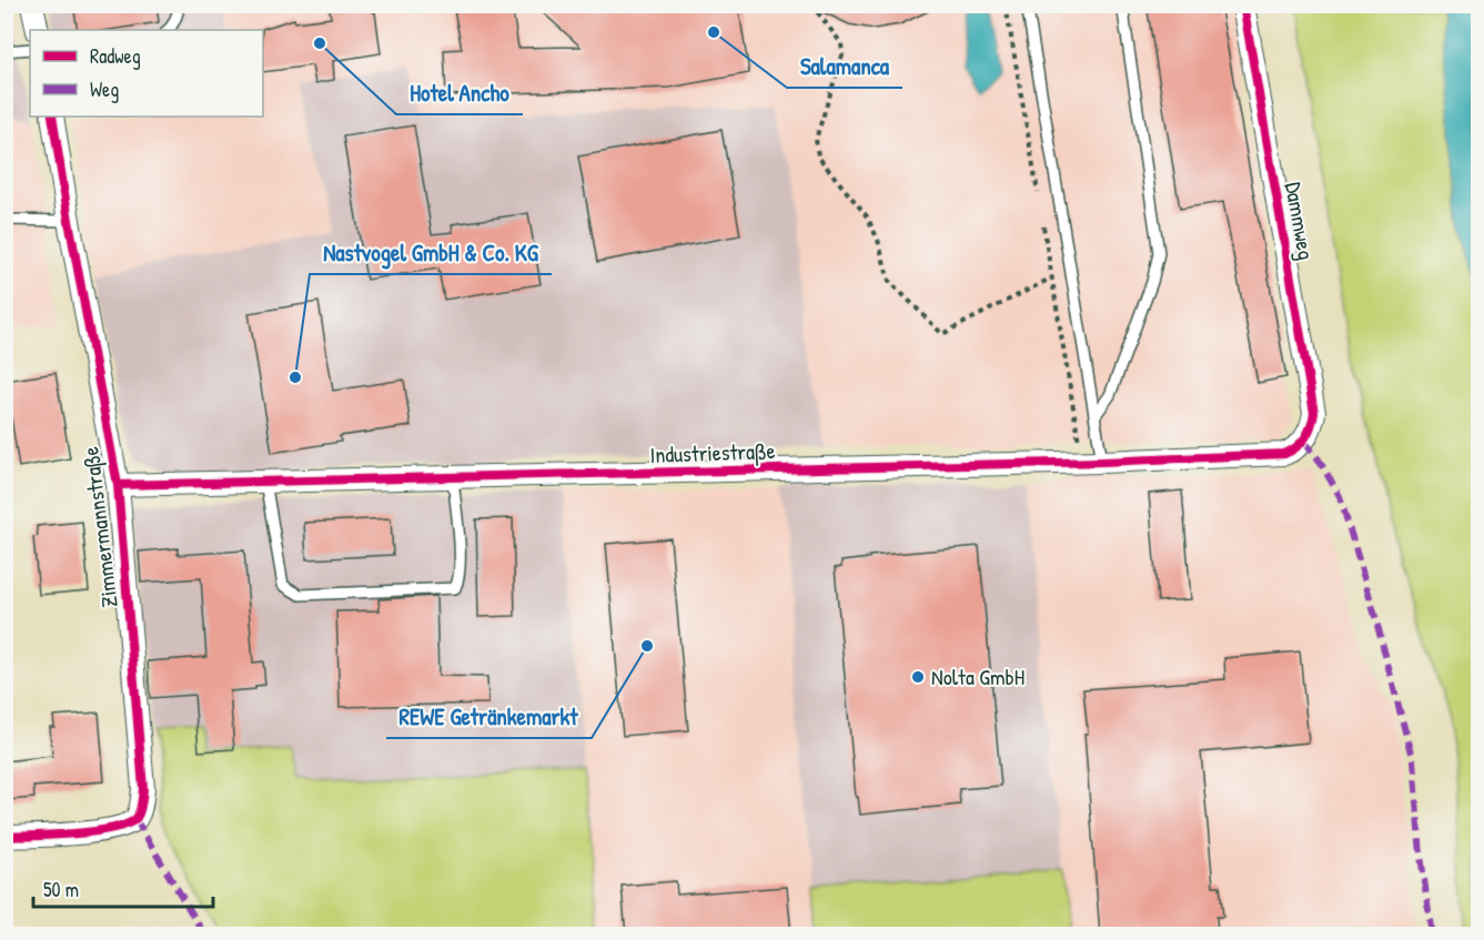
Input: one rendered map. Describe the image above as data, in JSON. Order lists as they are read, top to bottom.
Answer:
{
  "streets": {
    "street": ["Dammweg", "Industriestraße", "Zimmermannstraße"]
  },
  "crossings": [
    ["Dammweg", "Industriestraße"],
    ["Industriestraße", "Zimmermannstraße"]
  ],
  "places": [
    "Salamanca",
    "Hotel Ancho",
    "Nastvogel GmbH & Co. KG",
    "REWE Getränkemarkt",
    "Nolta GmbH"
  ],
  "legend": ["Radweg", "Weg"],
  "scale_bar": "50 m"
}
